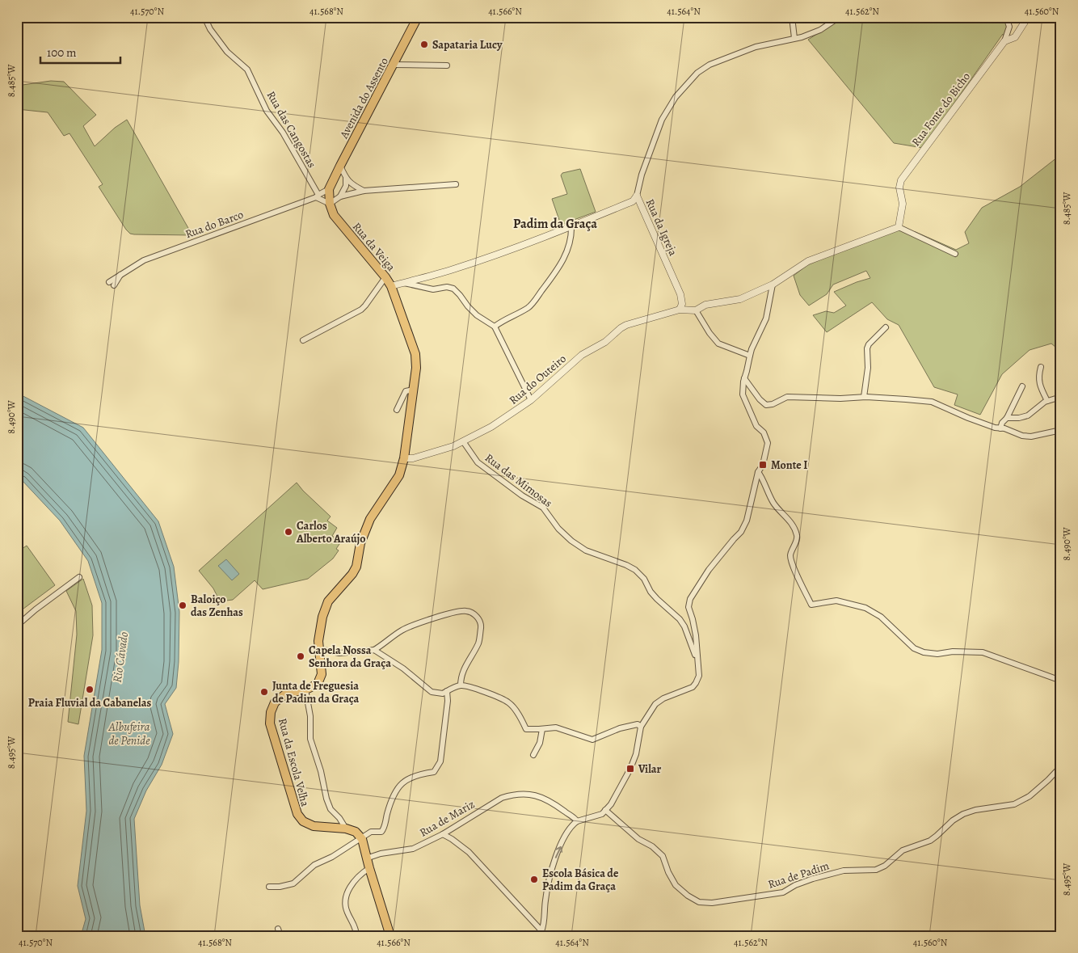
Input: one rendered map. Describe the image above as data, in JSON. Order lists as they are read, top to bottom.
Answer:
{
  "streets": {
    "main road": ["Avenida do Assento", "Rua da Veiga", "Rua da Escola Velha"],
    "street": [
      "Rua Fonte do Bicho",
      "Rua das Cangostas",
      "Rua do Barco",
      "Rua da Igreja",
      "Rua do Outeiro",
      "Rua das Mimosas",
      "Rua de Mariz",
      "Rua de Padim"
    ]
  },
  "crossings": [
    ["Avenida do Assento", "Rua do Barco"],
    ["Avenida do Assento", "Rua da Veiga"],
    ["Rua das Cangostas", "Rua do Barco"],
    ["Rua do Barco", "Rua da Veiga"],
    ["Rua da Igreja", "Rua da Veiga"],
    ["Rua da Igreja", "Rua do Outeiro"],
    ["Rua da Veiga", "Rua do Outeiro"],
    ["Rua da Veiga", "Rua da Escola Velha"],
    ["Rua do Outeiro", "Rua das Mimosas"]
  ],
  "districts": ["Padim da Graça"],
  "water": ["Rio Cávado", "Albufeira de Penide"],
  "places": {
    "other": [
      "Sapataria Lucy",
      "Carlos Alberto Araújo",
      "Baloiço das Zenhas",
      "Capela Nossa Senhora da Graça",
      "Praia Fluvial da Cabanelas",
      "Junta de Freguesia de Padim da Graça",
      "Escola Básica de Padim da Graça"
    ],
    "transit": ["Monte I", "Vilar"]
  },
  "scale_bar": "100 m",
  "coordinates": [
    "41.570°N",
    "41.568°N",
    "41.566°N",
    "41.564°N",
    "41.562°N",
    "41.560°N",
    "8.485°W",
    "8.490°W",
    "8.495°W"
  ]
}
